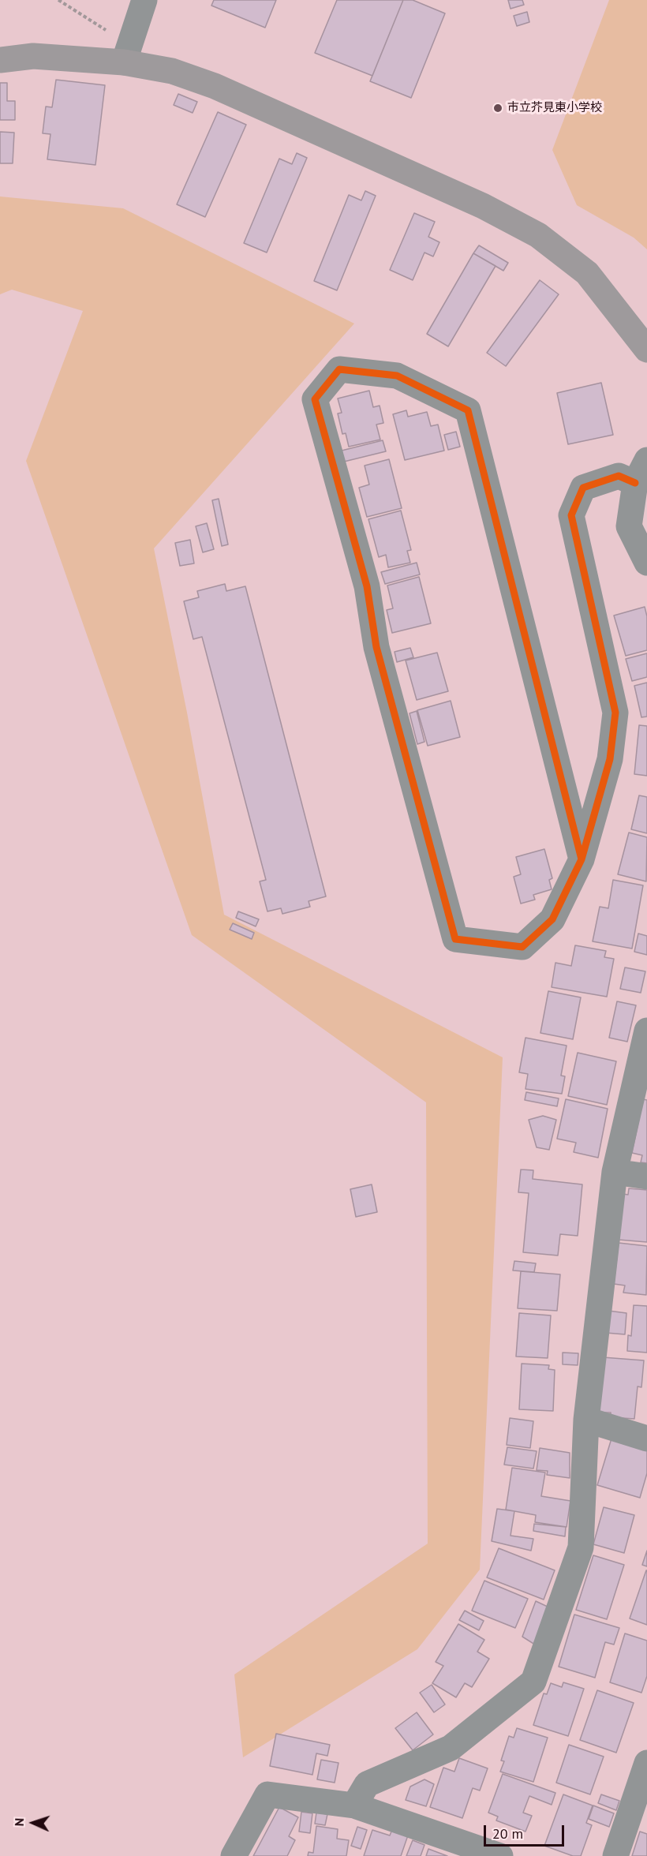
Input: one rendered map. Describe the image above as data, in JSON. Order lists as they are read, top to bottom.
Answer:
{
  "places": ["市立芥見東小学校"],
  "scale_bar": "20 m",
  "north": "left"
}
